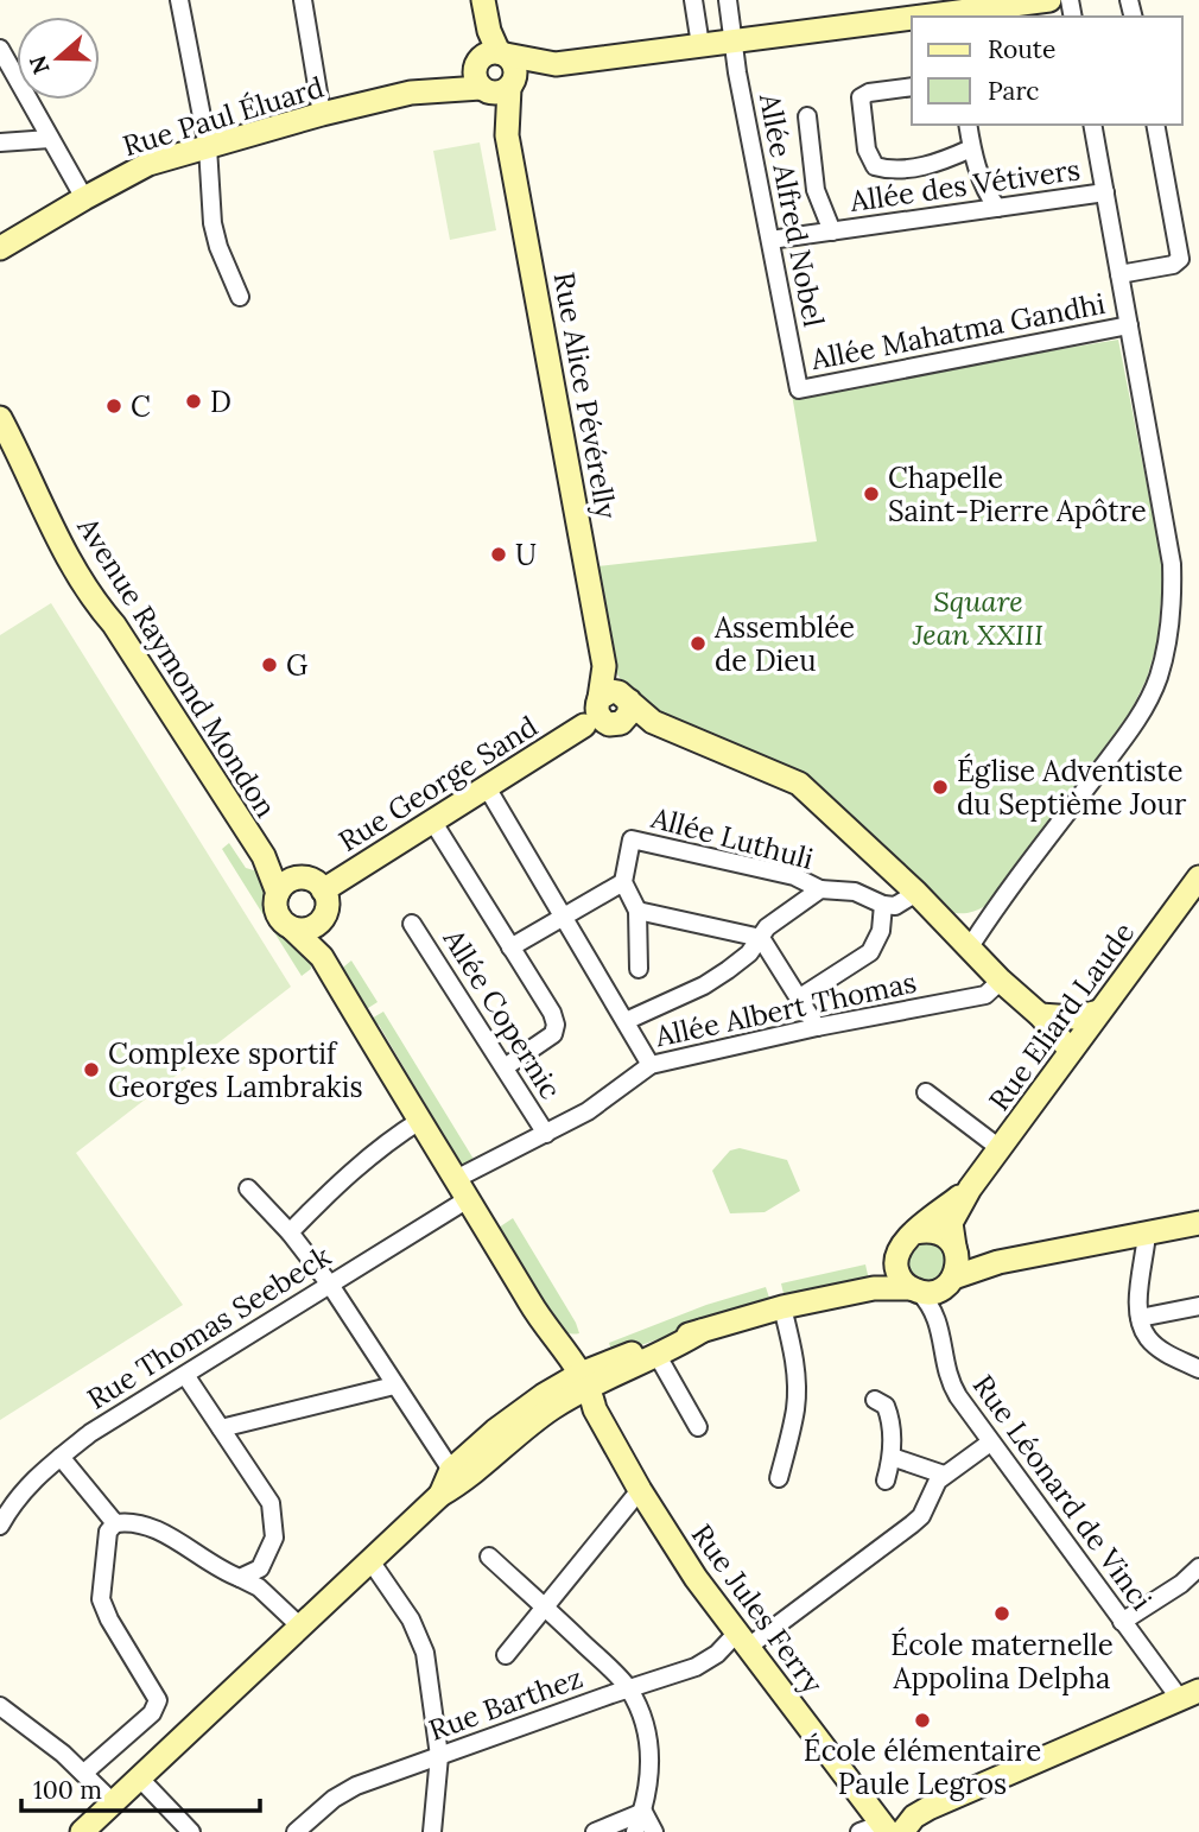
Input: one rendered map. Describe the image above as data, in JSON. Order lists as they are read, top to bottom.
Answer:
{
  "streets": {
    "street": [
      "Rue Paul Éluard",
      "Allée des Vétivers",
      "Allée Alfred Nobel",
      "Allée Mahatma Gandhi",
      "Rue Alice Pévérelly",
      "Avenue Raymond Mondon",
      "Rue George Sand",
      "Allée Luthuli",
      "Allée Albert Thomas",
      "Allée Copernic",
      "Rue Eliard Laude",
      "Rue Thomas Seebeck",
      "Rue Léonard de Vinci",
      "Rue Jules Ferry",
      "Rue Barthez"
    ]
  },
  "crossings": [
    ["Rue Paul Éluard", "Rue Alice Pévérelly"],
    ["Allée des Vétivers", "Allée Alfred Nobel"],
    ["Allée Alfred Nobel", "Allée Mahatma Gandhi"],
    ["Rue Alice Pévérelly", "Rue George Sand"],
    ["Avenue Raymond Mondon", "Rue George Sand"],
    ["Allée Albert Thomas", "Allée Copernic"],
    ["Allée Albert Thomas", "Rue Thomas Seebeck"],
    ["Rue Eliard Laude", "Rue Léonard de Vinci"],
    ["Rue Jules Ferry", "Rue Barthez"]
  ],
  "parks": ["Square Jean XXIII"],
  "places": [
    "D",
    "C",
    "Chapelle Saint-Pierre Apôtre",
    "U",
    "Assemblée de Dieu",
    "G",
    "Église Adventiste du Septième Jour",
    "Complexe sportif Georges Lambrakis",
    "École maternelle Appolina Delpha",
    "École élémentaire Paule Legros"
  ],
  "legend": ["Route", "Parc"],
  "scale_bar": "100 m",
  "north": "left"
}
